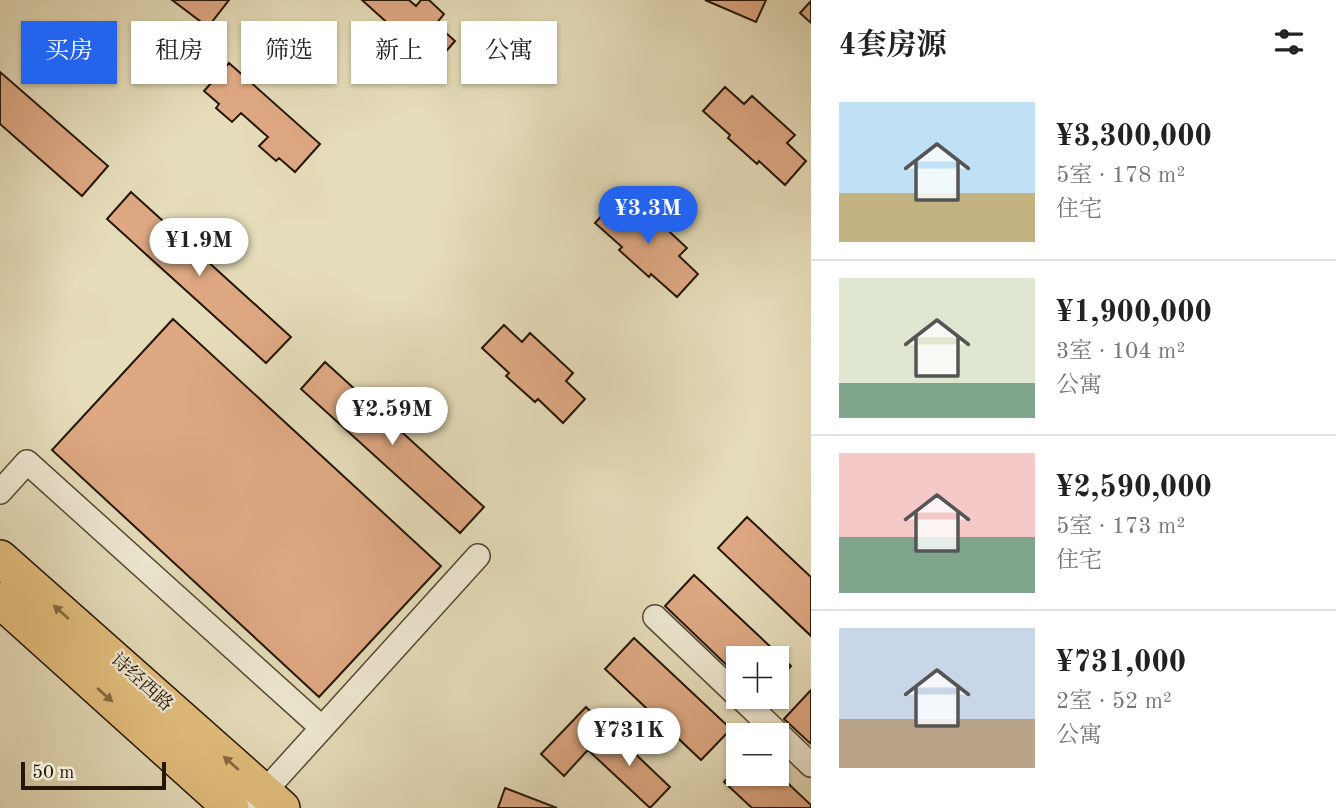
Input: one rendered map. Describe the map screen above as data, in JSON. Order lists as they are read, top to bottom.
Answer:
{
  "streets": {
    "highway": ["诗经西路"]
  },
  "scale_bar": "50 m",
  "page": {
    "heading": "4套房源",
    "chip": [
      "买房",
      "租房",
      "筛选",
      "新上",
      "公寓"
    ],
    "list": [
      {
        "name": "¥3,300,000",
        "note": "5室 · 178 m² · 住宅"
      },
      {
        "name": "¥1,900,000",
        "note": "3室 · 104 m² · 公寓"
      },
      {
        "name": "¥2,590,000",
        "note": "5室 · 173 m² · 住宅"
      },
      {
        "name": "¥731,000",
        "note": "2室 · 52 m² · 公寓"
      }
    ],
    "price": [
      "¥3.3M",
      "¥1.9M",
      "¥2.59M",
      "¥731K"
    ],
    "map_buttons": ["+", "−"],
    "scale": "50 m"
  }
}
